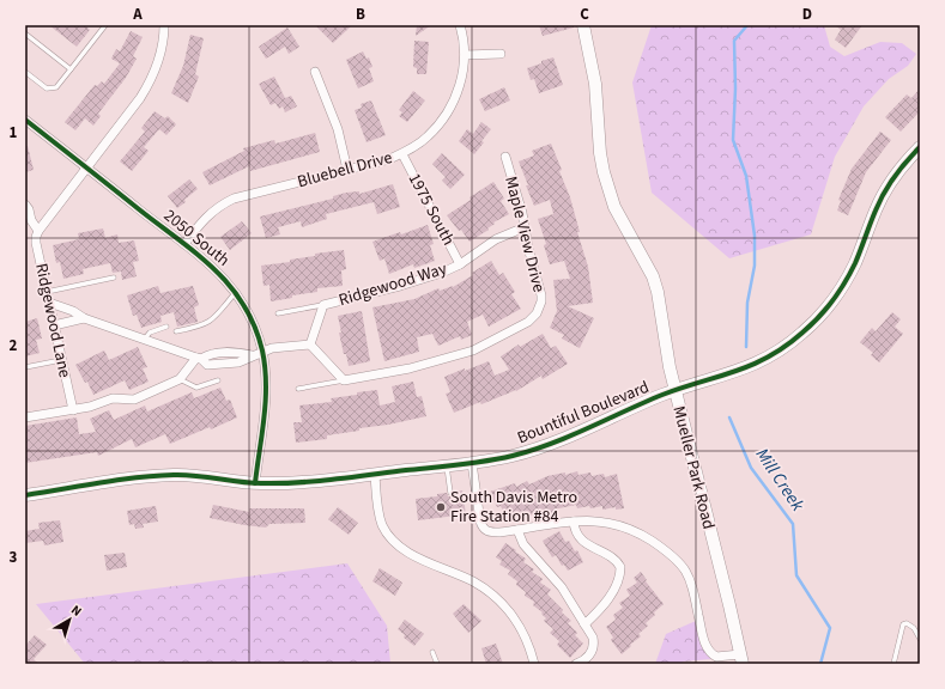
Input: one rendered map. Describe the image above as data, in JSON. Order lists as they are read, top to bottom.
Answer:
{
  "streets": {
    "main road": ["Bountiful Boulevard", "Mueller Park Road"],
    "street": [
      "Bluebell Drive",
      "1975 South",
      "Maple View Drive",
      "2050 South",
      "Ridgewood Way",
      "Ridgewood Lane"
    ]
  },
  "crossings": [
    ["Bluebell Drive", "1975 South"],
    ["Bluebell Drive", "2050 South"],
    ["1975 South", "Ridgewood Way"],
    ["Maple View Drive", "Ridgewood Way"],
    ["2050 South", "Bountiful Boulevard"],
    ["Bountiful Boulevard", "Mueller Park Road"]
  ],
  "water": ["Mill Creek"],
  "places": ["South Davis Metro Fire Station #84"],
  "north": "top right",
  "grid": {
    "columns": [
      "A",
      "B",
      "C",
      "D"
    ],
    "rows": ["1", "2", "3"]
  }
}
